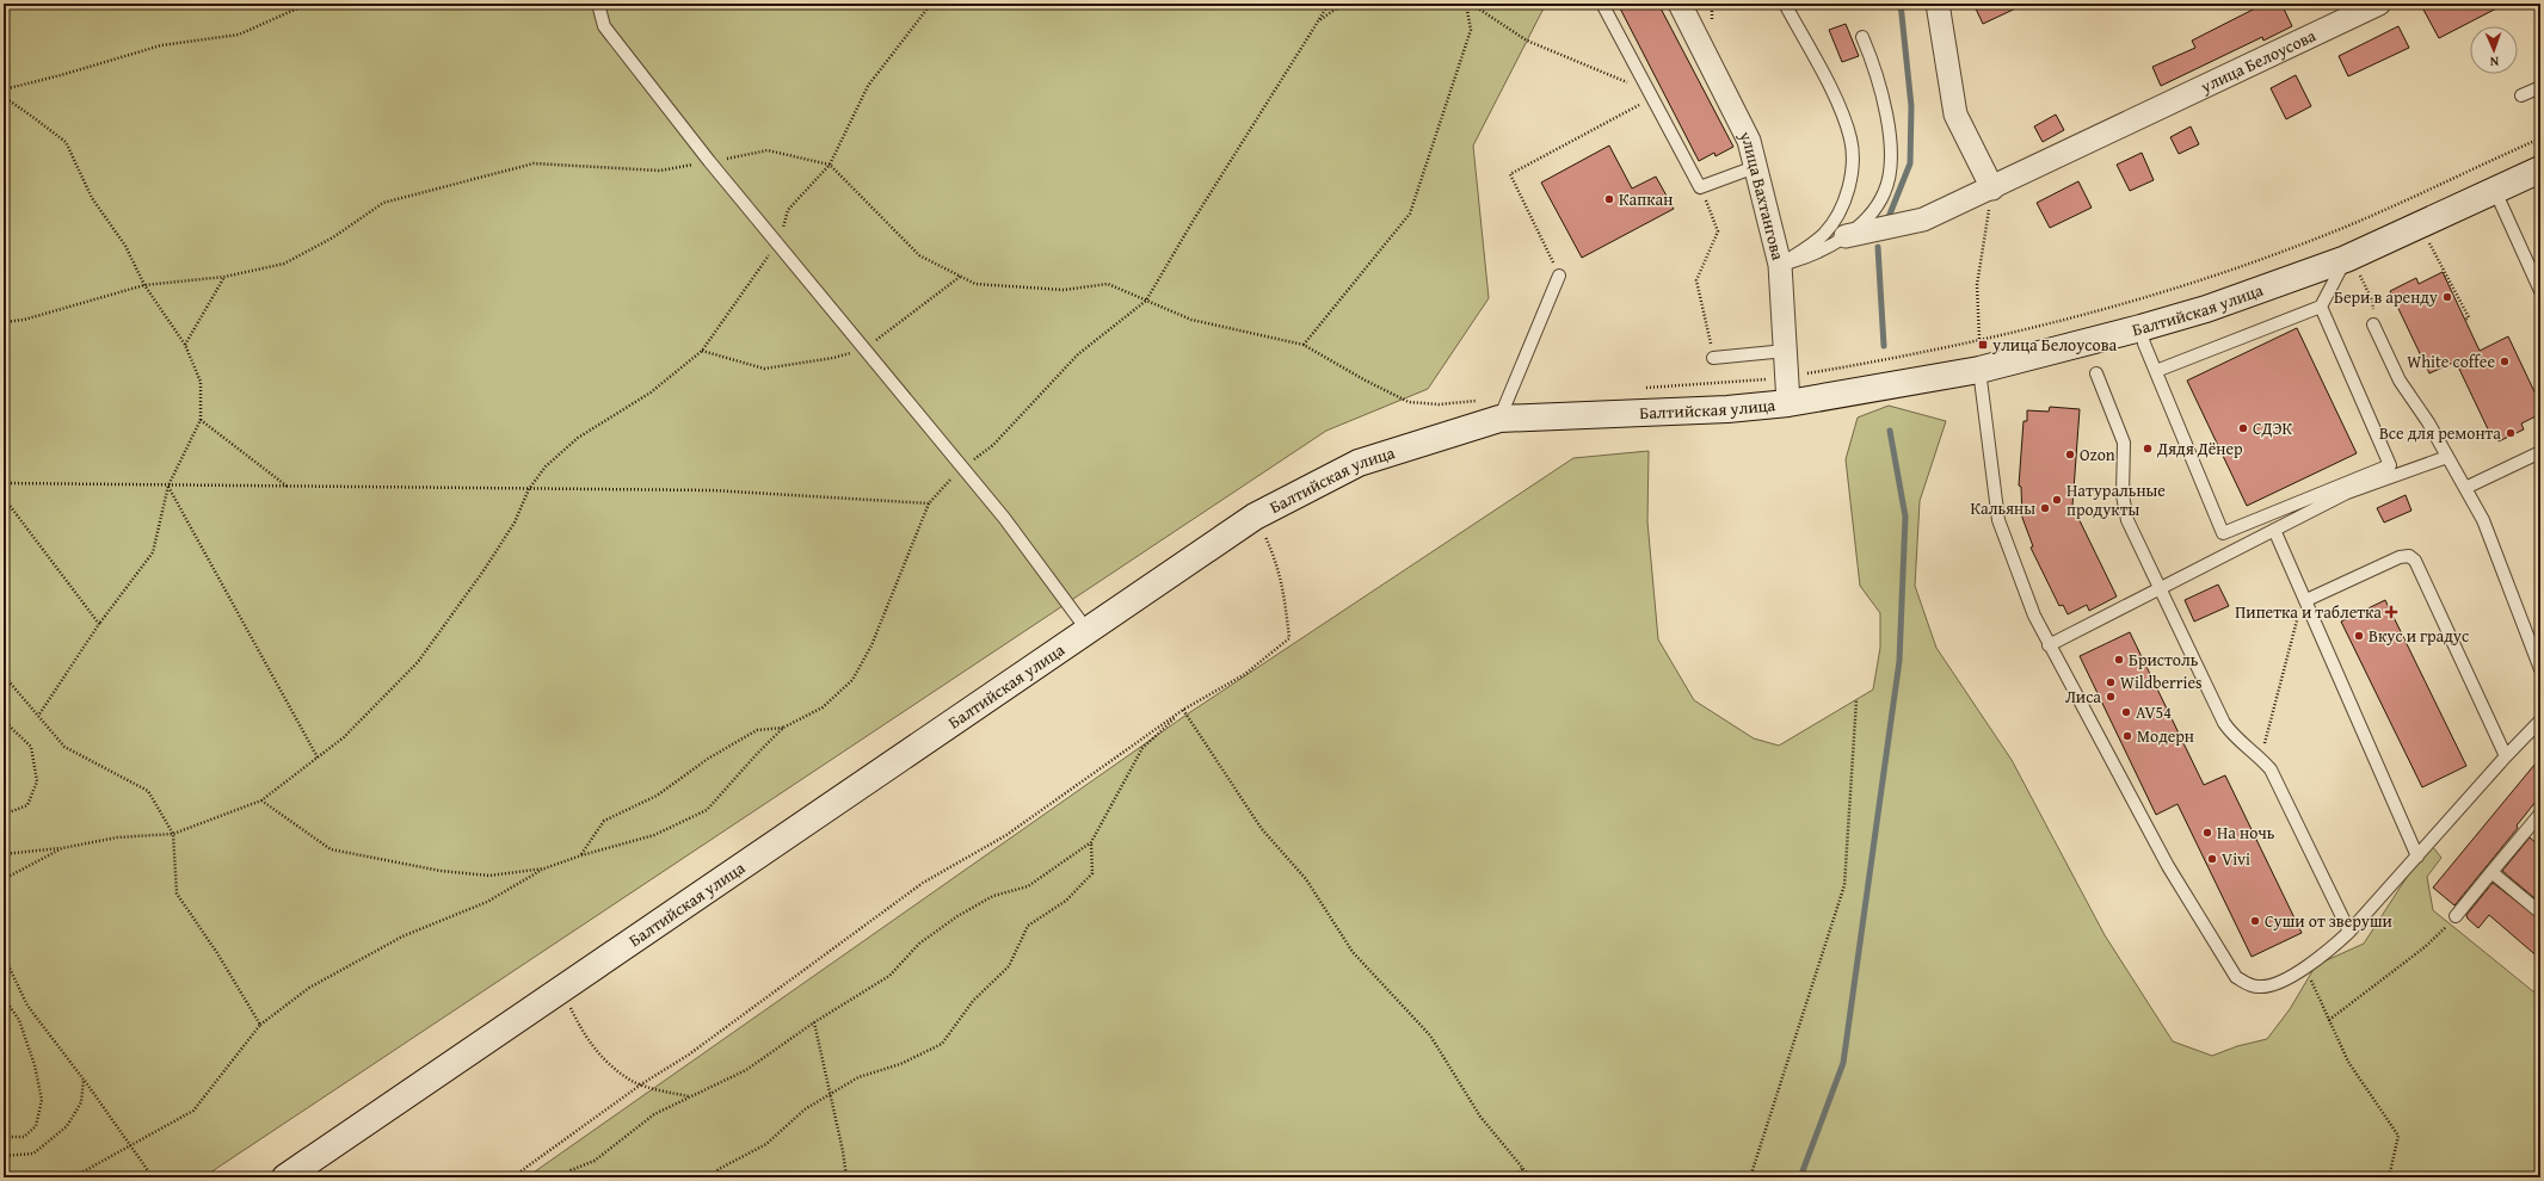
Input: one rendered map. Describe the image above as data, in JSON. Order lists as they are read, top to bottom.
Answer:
{
  "streets": {
    "main road": ["Балтийская улица"],
    "street": ["улица Белоусова", "улица Вахтангова"]
  },
  "crossings": [
    ["улица Вахтангова", "Балтийская улица"]
  ],
  "places": {
    "other": [
      "Капкан",
      "Бери в аренду",
      "White coffee",
      "СДЭК",
      "Все для ремонта",
      "Дядя Дёнер",
      "Ozon",
      "Натуральные продукты",
      "Кальяны",
      "Вкус и градус",
      "Бристоль",
      "Wildberries",
      "Лиса",
      "AV54",
      "Модерн",
      "На ночь",
      "Vivi",
      "Суши от зверуши"
    ],
    "transit": ["улица Белоусова"],
    "health": ["Пипетка и таблетка"]
  },
  "north": "bottom"
}
